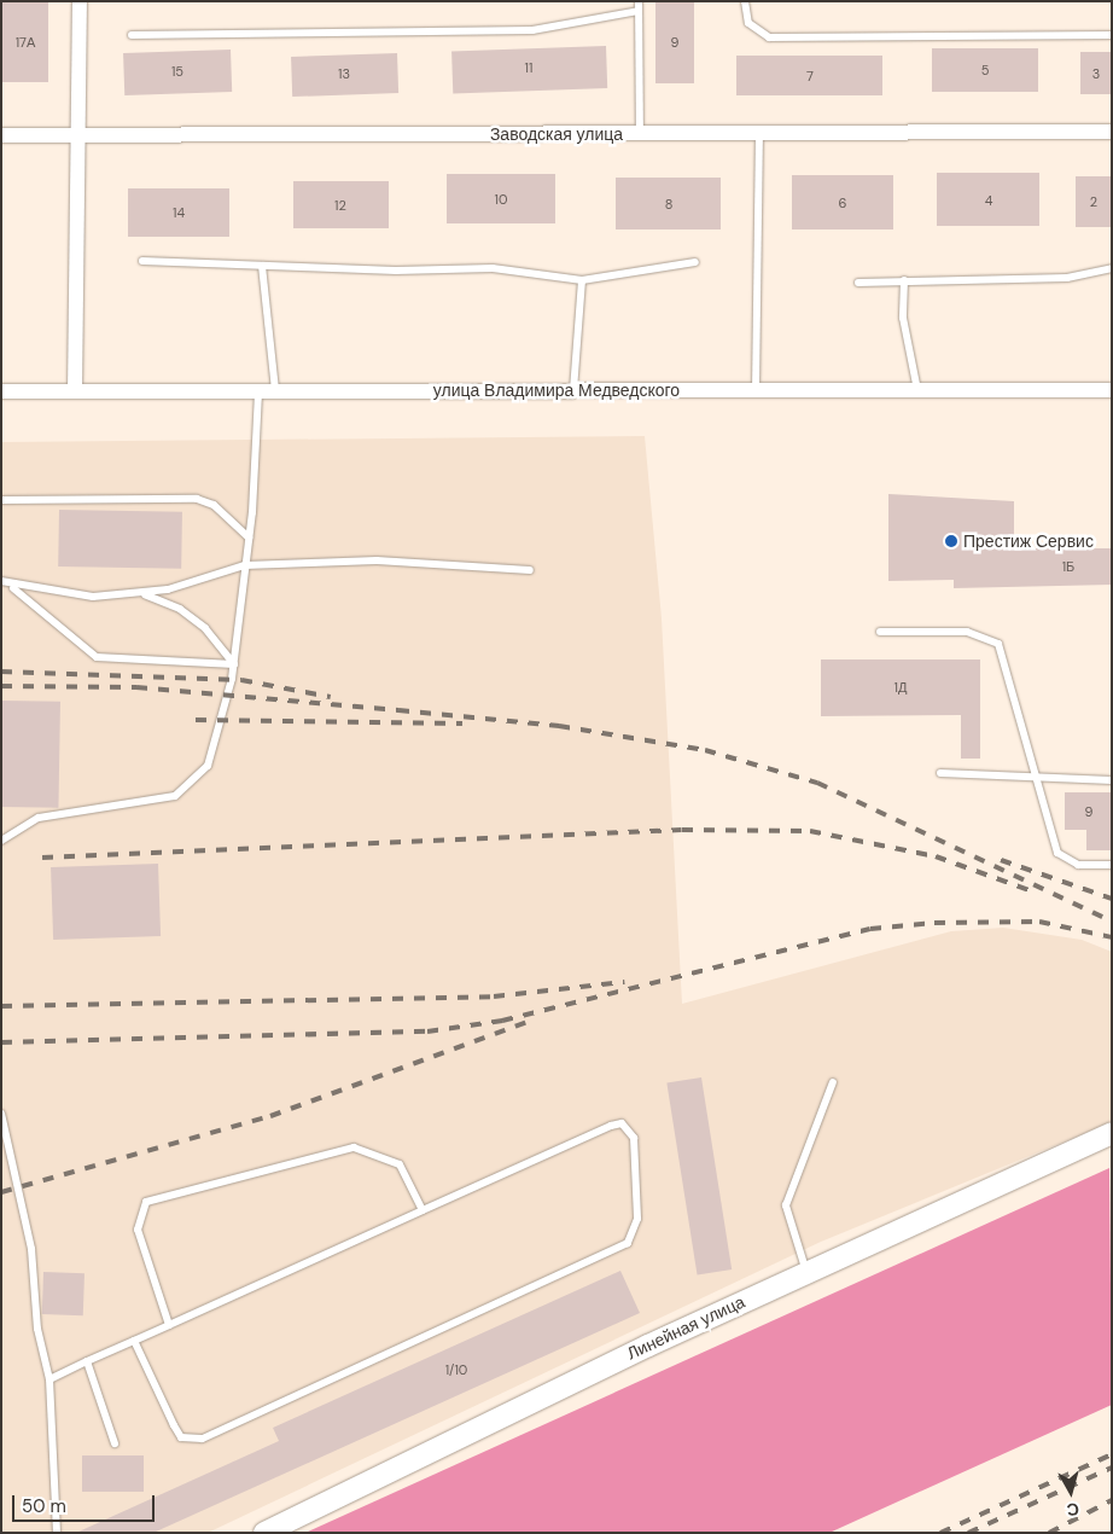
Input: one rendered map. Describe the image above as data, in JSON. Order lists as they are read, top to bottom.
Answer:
{
  "streets": {
    "street": ["Заводская улица", "улица Владимира Медведского", "Линейная улица"]
  },
  "places": ["Престиж Сервис"],
  "house_numbers": [
    "17А",
    "9",
    "11",
    "5",
    "15",
    "13",
    "3",
    "7",
    "10",
    "4",
    "2",
    "6",
    "8",
    "12",
    "14",
    "1Б",
    "1Д",
    "9",
    "1/10"
  ],
  "scale_bar": "50 m",
  "north": "bottom"
}
